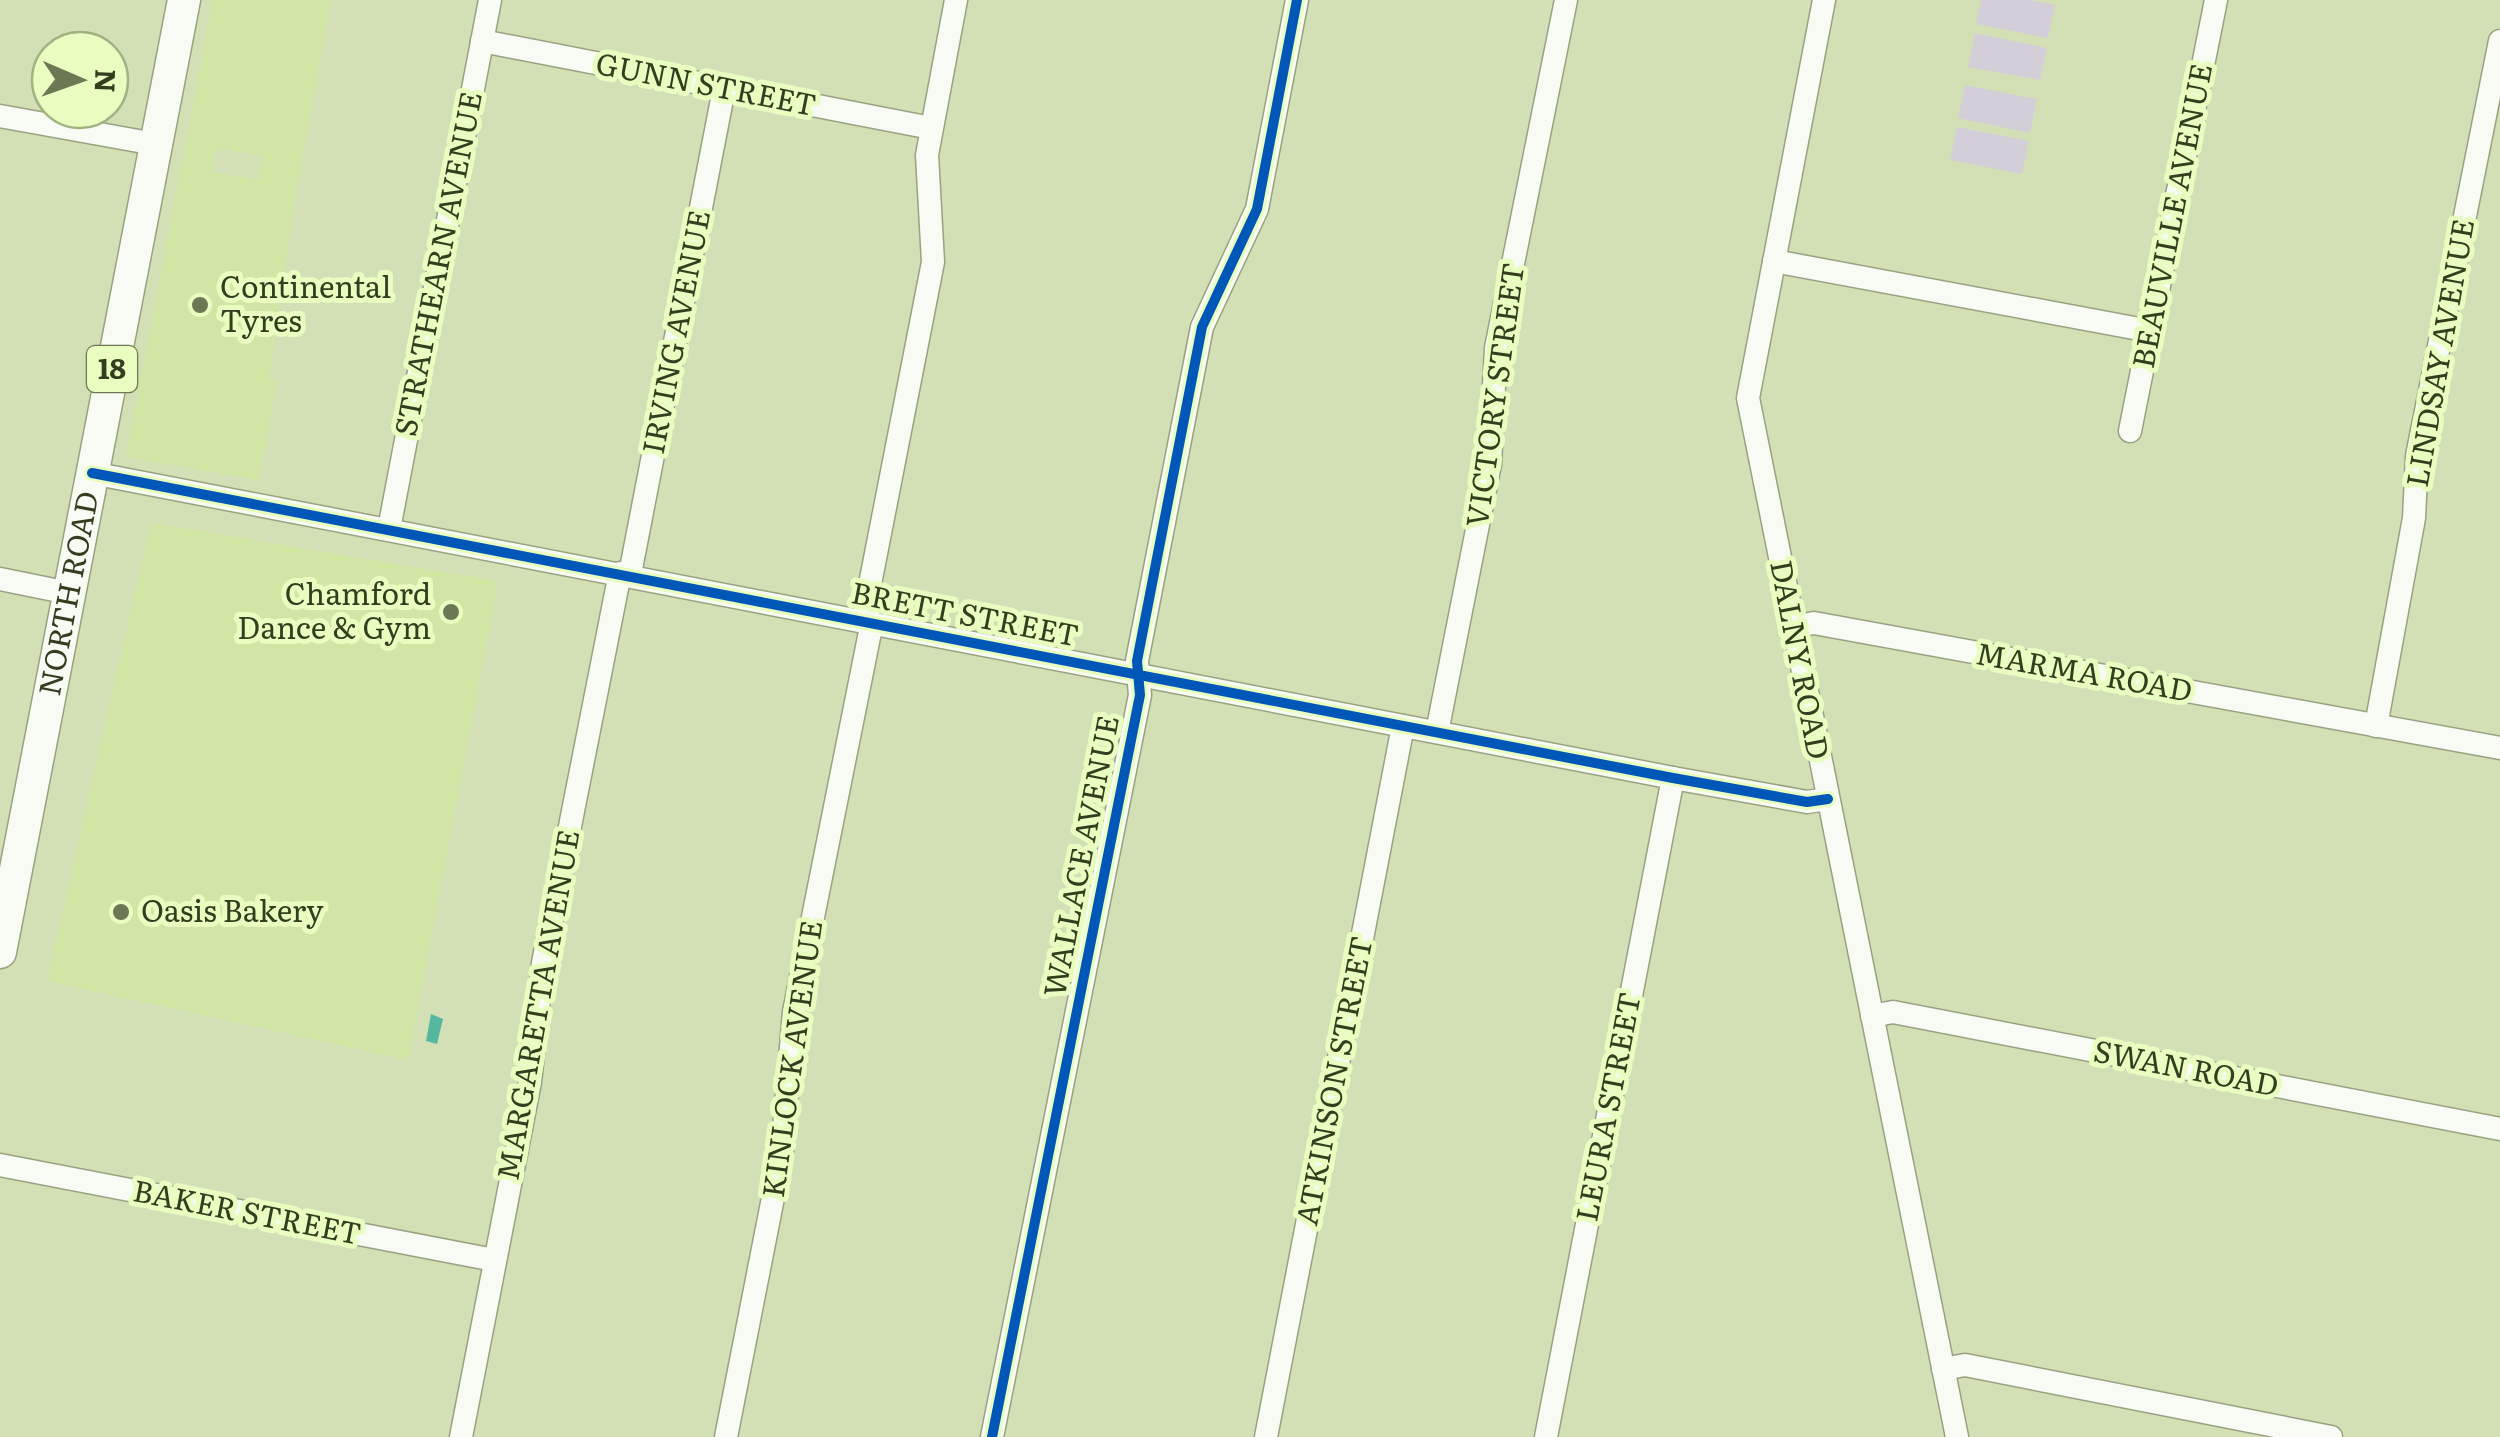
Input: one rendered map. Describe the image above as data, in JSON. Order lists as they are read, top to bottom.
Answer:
{
  "streets": {
    "highway": ["18", "NORTH ROAD"],
    "street": [
      "GUNN STREET",
      "BEAUVILLE AVENUE",
      "STRATHEARN AVENUE",
      "IRVING AVENUE",
      "LINDSAY AVENUE",
      "VICTORY STREET",
      "BRETT STREET",
      "DALNY ROAD",
      "MARMA ROAD",
      "WALLACE AVENUE",
      "MARGARETTA AVENUE",
      "KINLOCK AVENUE",
      "SWAN ROAD",
      "ATKINSON STREET",
      "LEURA STREET",
      "BAKER STREET"
    ]
  },
  "crossings": [
    ["GUNN STREET", "STRATHEARN AVENUE"],
    ["GUNN STREET", "IRVING AVENUE"],
    ["GUNN STREET", "KINLOCK AVENUE"],
    ["STRATHEARN AVENUE", "BRETT STREET"],
    ["IRVING AVENUE", "BRETT STREET"],
    ["IRVING AVENUE", "MARGARETTA AVENUE"],
    ["LINDSAY AVENUE", "MARMA ROAD"],
    ["VICTORY STREET", "BRETT STREET"],
    ["NORTH ROAD", "BRETT STREET"],
    ["BRETT STREET", "DALNY ROAD"],
    ["BRETT STREET", "WALLACE AVENUE"],
    ["BRETT STREET", "MARGARETTA AVENUE"],
    ["BRETT STREET", "KINLOCK AVENUE"],
    ["BRETT STREET", "ATKINSON STREET"],
    ["BRETT STREET", "LEURA STREET"],
    ["DALNY ROAD", "MARMA ROAD"],
    ["DALNY ROAD", "SWAN ROAD"],
    ["MARGARETTA AVENUE", "BAKER STREET"]
  ],
  "places": ["Continental Tyres", "Chamford Dance & Gym", "Oasis Bakery"],
  "north": "right"
}
